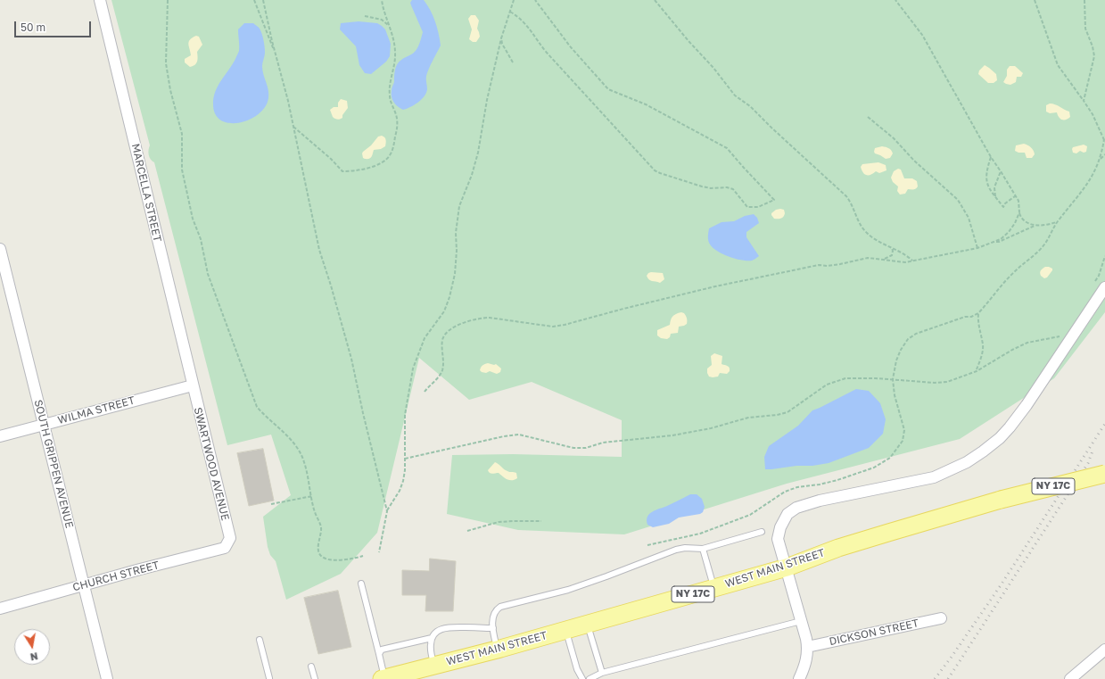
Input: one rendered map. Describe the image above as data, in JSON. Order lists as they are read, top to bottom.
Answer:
{
  "streets": {
    "main road": ["NY 17C", "WEST MAIN STREET"],
    "street": [
      "MARCELLA STREET",
      "WILMA STREET",
      "SOUTH GRIPPEN AVENUE",
      "SWARTWOOD AVENUE",
      "CHURCH STREET",
      "DICKSON STREET"
    ]
  },
  "crossings": [
    ["MARCELLA STREET", "WILMA STREET"],
    ["MARCELLA STREET", "SWARTWOOD AVENUE"],
    ["WILMA STREET", "SOUTH GRIPPEN AVENUE"],
    ["WILMA STREET", "SWARTWOOD AVENUE"],
    ["SOUTH GRIPPEN AVENUE", "CHURCH STREET"],
    ["SWARTWOOD AVENUE", "CHURCH STREET"]
  ],
  "scale_bar": "50 m",
  "north": "bottom"
}
